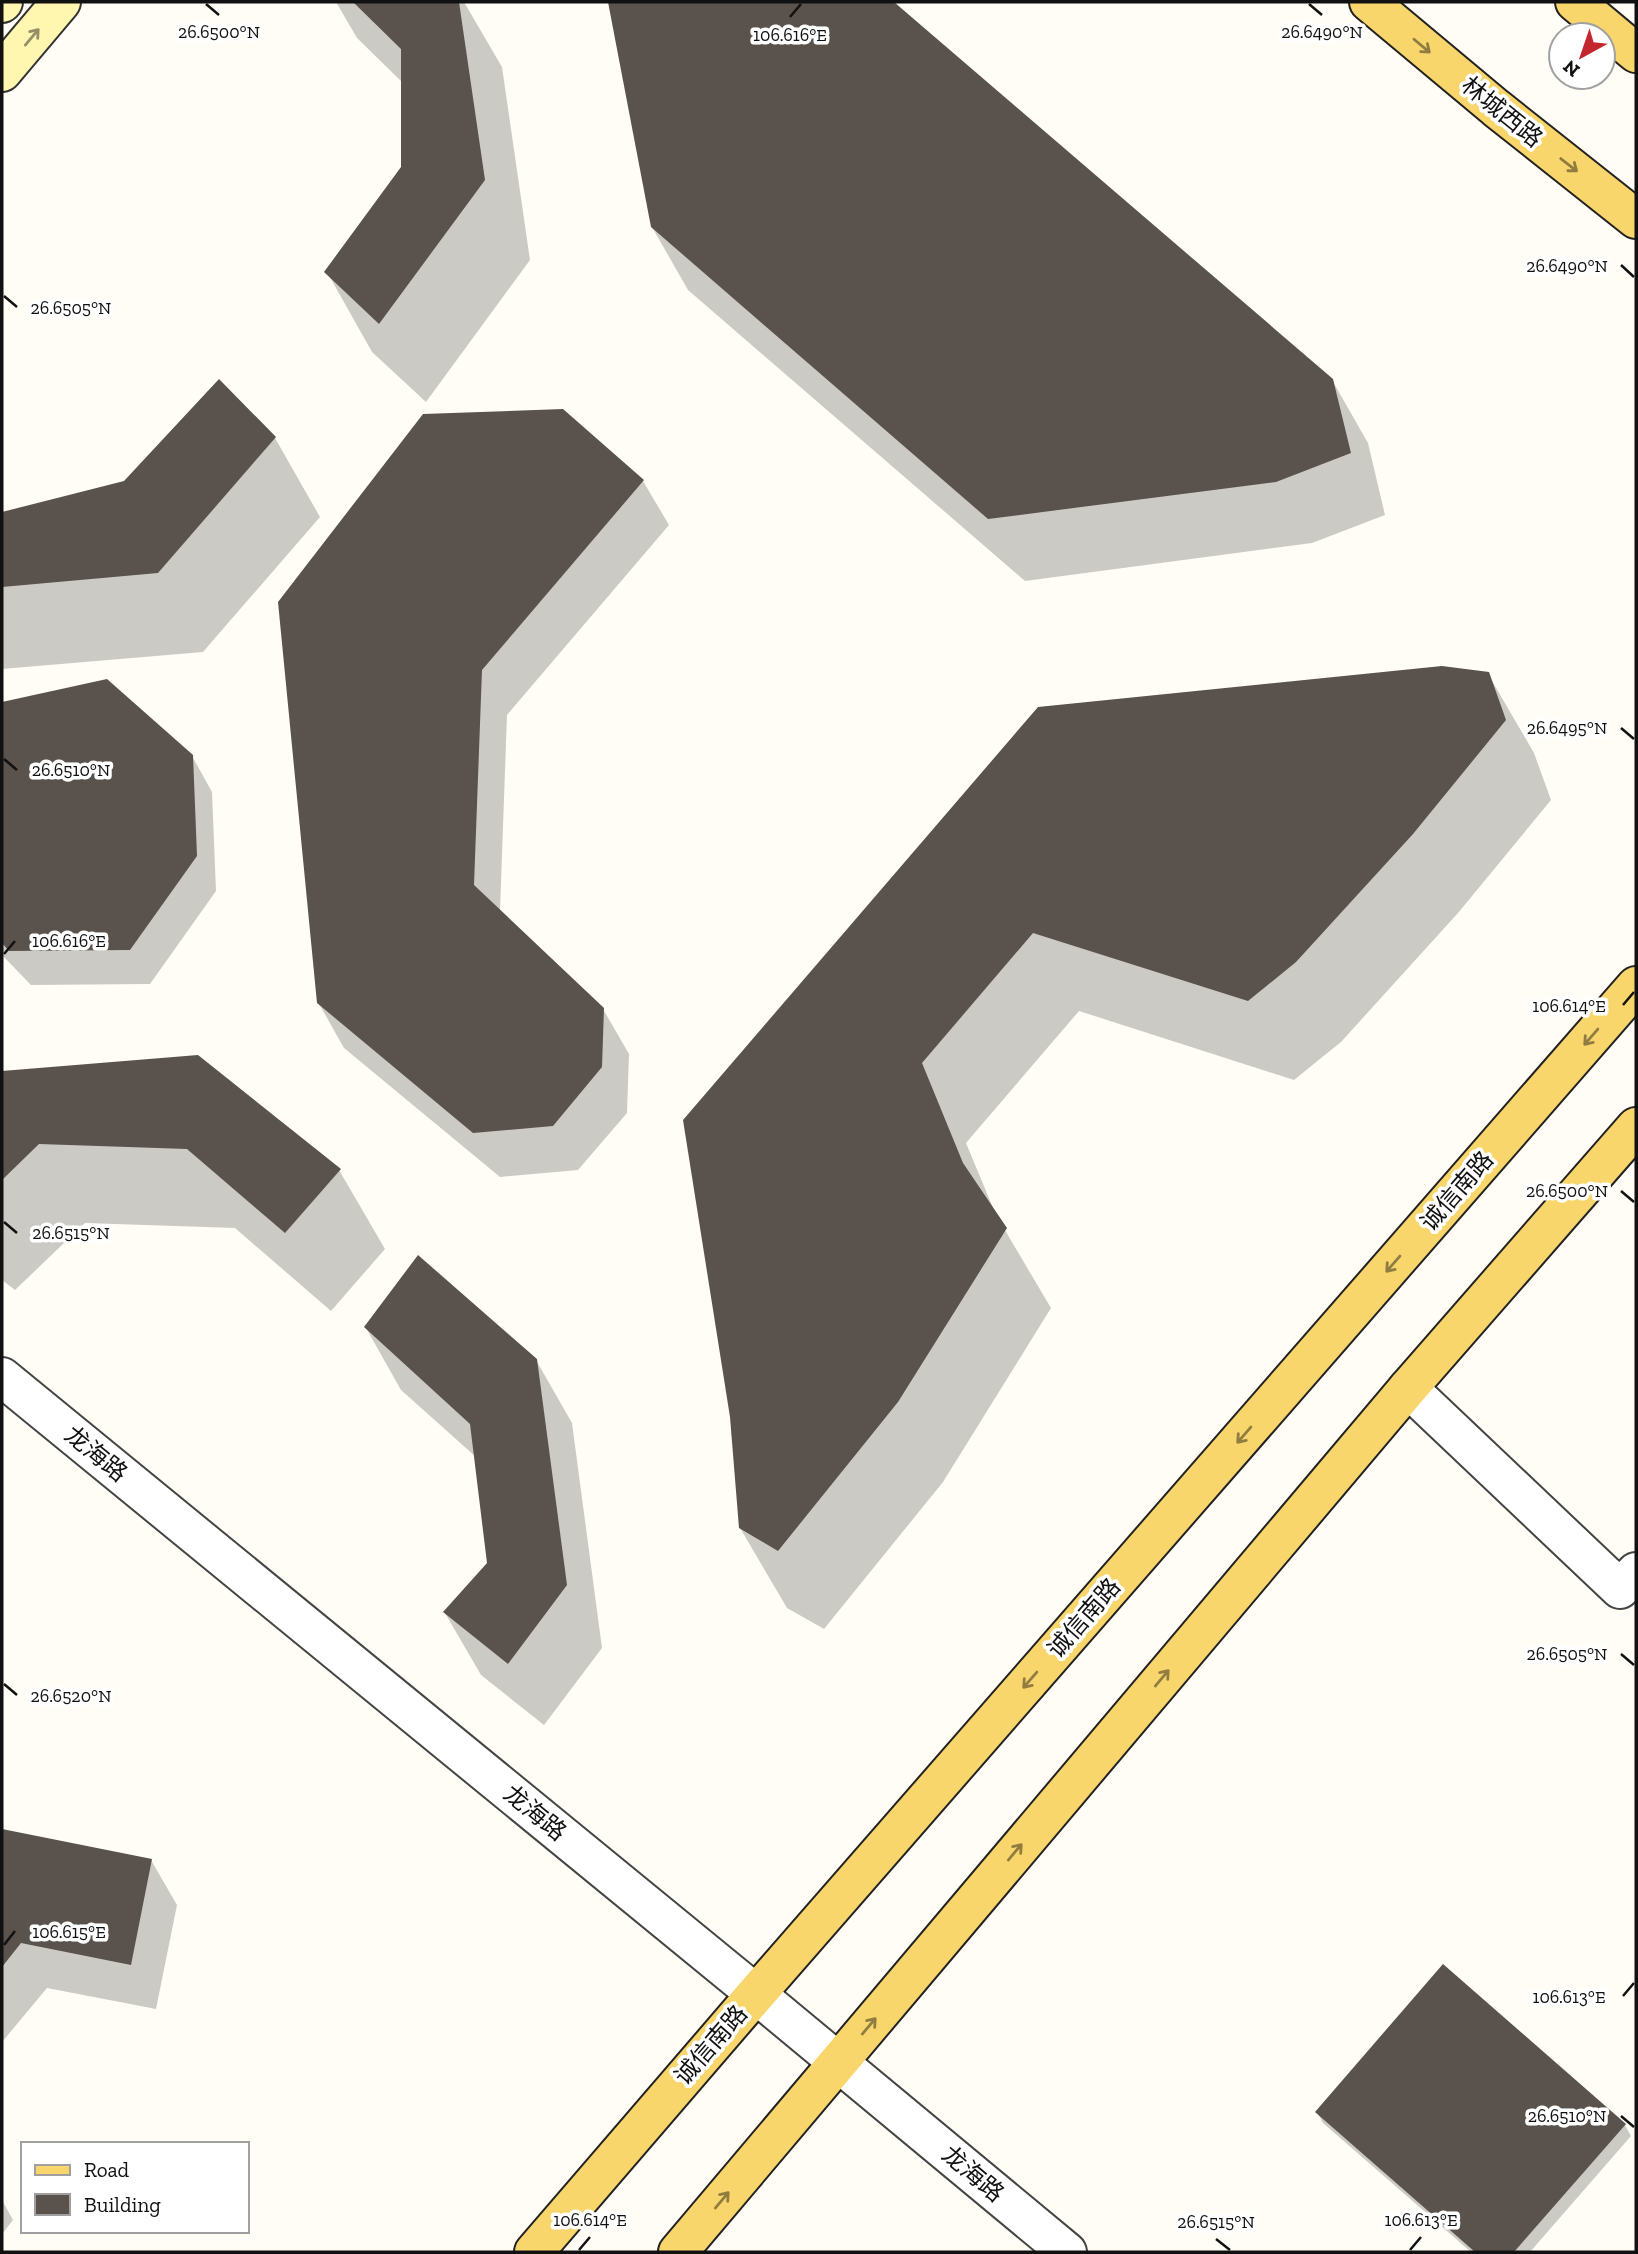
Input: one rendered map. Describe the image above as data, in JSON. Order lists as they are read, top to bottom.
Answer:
{
  "streets": {
    "main road": ["林城西路", "诚信南路"],
    "street": ["龙海路"]
  },
  "crossings": [
    ["诚信南路", "龙海路"]
  ],
  "one_way": ["林城西路"],
  "legend": ["Road", "Building"],
  "north": "bottom left",
  "coordinates": [
    "26.6500°N",
    "26.6490°N",
    "106.616°E",
    "26.6505°N",
    "26.6495°N",
    "26.6510°N",
    "106.614°E",
    "26.6515°N",
    "26.6520°N",
    "106.615°E",
    "106.613°E"
  ]
}
